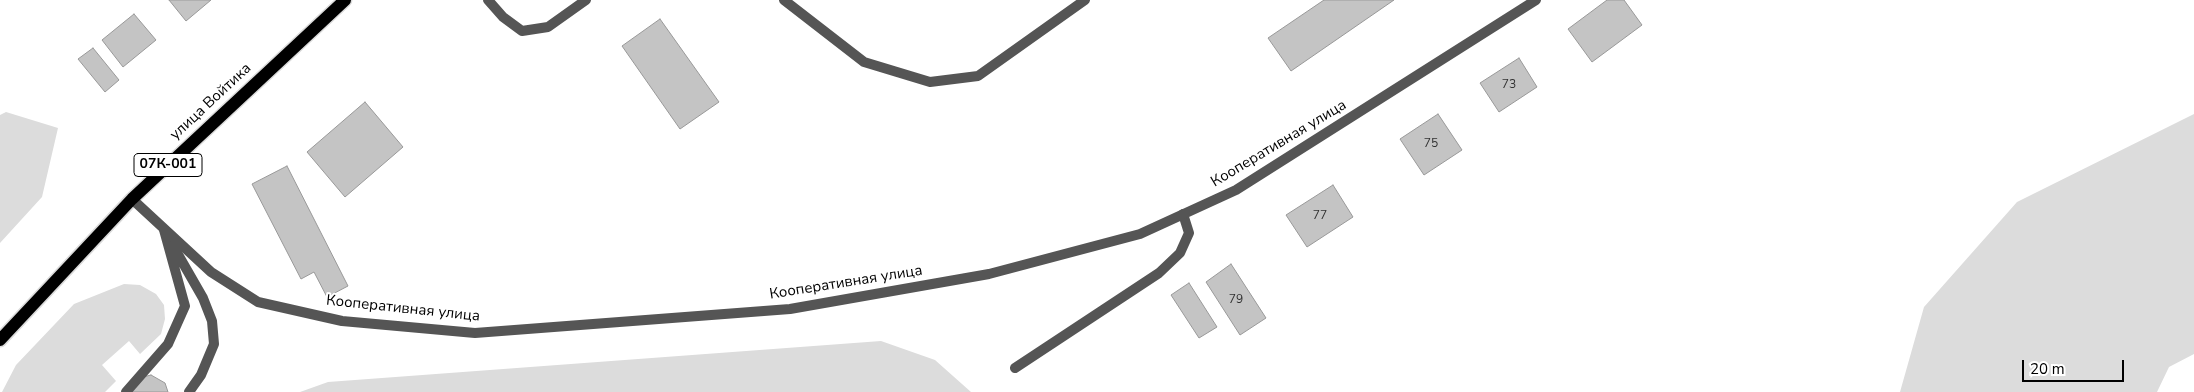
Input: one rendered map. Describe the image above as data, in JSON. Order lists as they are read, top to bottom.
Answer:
{
  "streets": {
    "main road": ["улица Войтика", "07К-001"],
    "street": ["Кооперативная улица"]
  },
  "crossings": [
    ["улица Войтика", "Кооперативная улица"]
  ],
  "house_numbers": [
    "73",
    "75",
    "77",
    "79"
  ],
  "scale_bar": "20 m"
}
